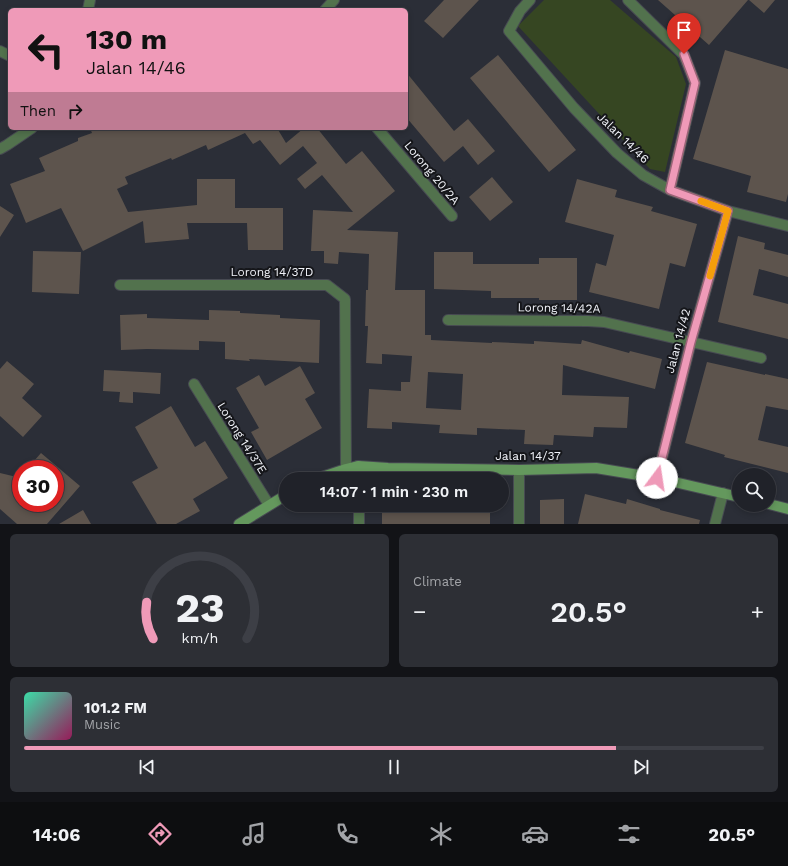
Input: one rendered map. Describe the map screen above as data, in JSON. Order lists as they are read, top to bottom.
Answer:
{
  "streets": {
    "street": [
      "Jalan 14/46",
      "Lorong 20/2A",
      "Lorong 14/37D",
      "Lorong 14/42A",
      "Jalan 14/42",
      "Lorong 14/37E",
      "Jalan 14/37"
    ]
  },
  "crossings": [
    ["Jalan 14/46", "Jalan 14/42"],
    ["Lorong 14/37D", "Jalan 14/37"],
    ["Lorong 14/42A", "Jalan 14/42"],
    ["Jalan 14/42", "Jalan 14/37"]
  ],
  "page": {
    "turn": ["130 m", "Jalan 14/46"],
    "then": "Then",
    "limit": "30",
    "trip": "14:07 · 1 min · 230 m",
    "tile": "Climate",
    "heat": ["−", "20.5°", "+"],
    "song": ["101.2 FM", "Music"],
    "tabs": ["14:06", "20.5°"],
    "gauge": ["23", "km/h"]
  }
}
